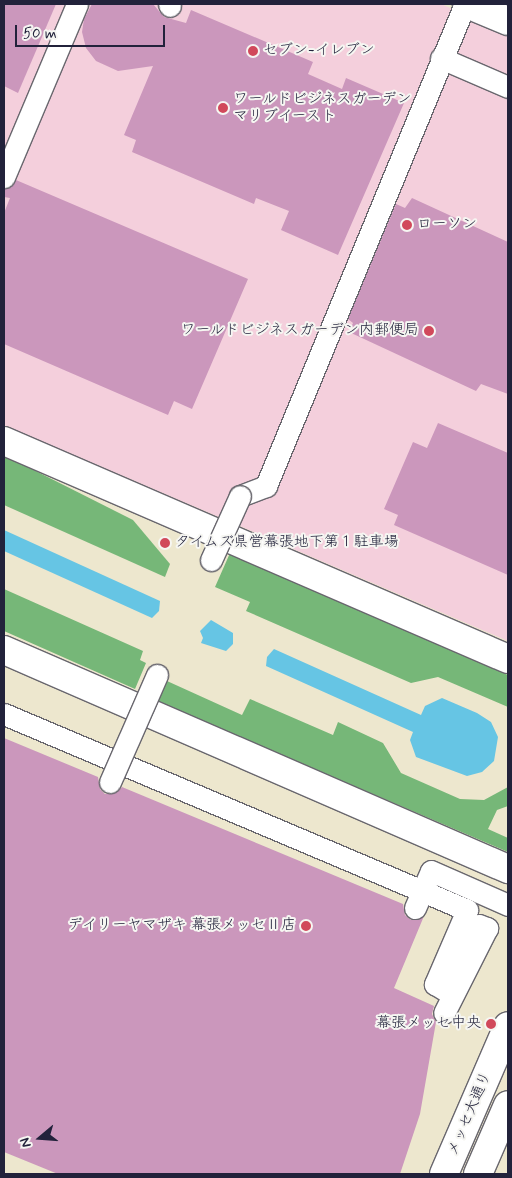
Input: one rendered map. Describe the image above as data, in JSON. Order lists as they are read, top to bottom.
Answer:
{
  "streets": {
    "street": ["メッセ大通り"]
  },
  "places": [
    "セブン-イレブン",
    "ワールドビジネスガーデン マリブイースト",
    "ローソン",
    "ワールドビジネスガーデン内郵便局",
    "タイムズ県営幕張地下第１駐車場",
    "デイリーヤマザキ 幕張メッセⅡ店",
    "幕張メッセ中央"
  ],
  "scale_bar": "50 m",
  "north": "left"
}
